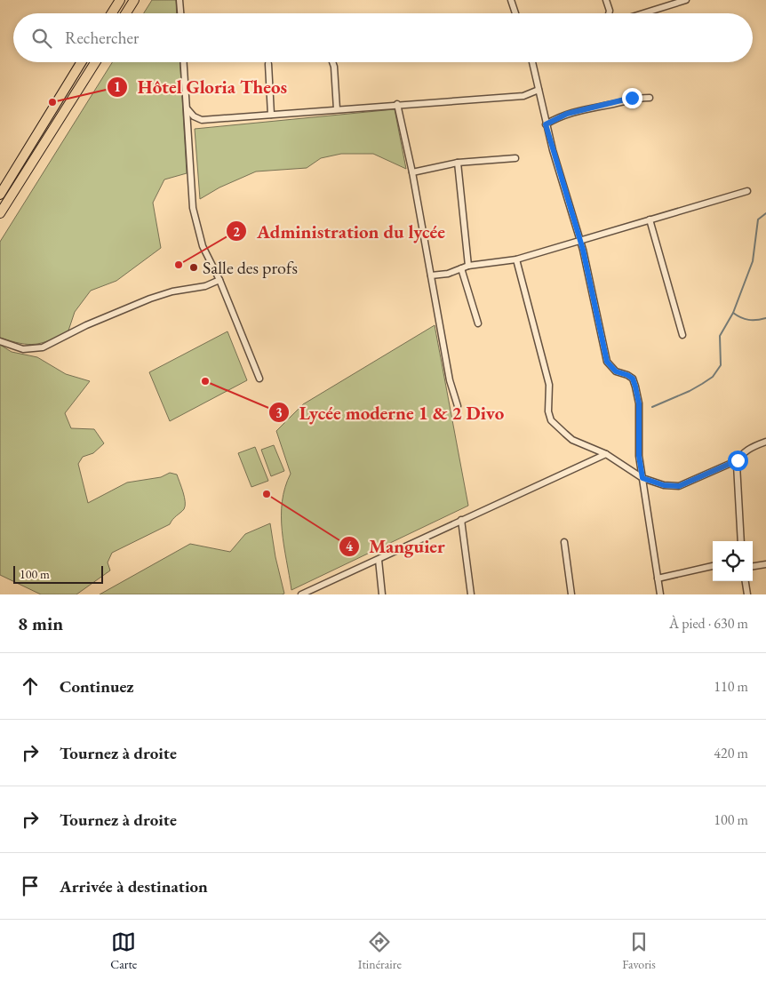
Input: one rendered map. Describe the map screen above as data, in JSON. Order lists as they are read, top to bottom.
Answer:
{
  "places": [
    "Hôtel Gloria Theos",
    "Administration du lycée",
    "Salle des profs",
    "Lycée moderne 1 & 2 Divo",
    "Manguier"
  ],
  "scale_bar": "100 m",
  "page": {
    "search": "Rechercher",
    "scale": "100 m",
    "heading": ["8 min", "À pied · 630 m"],
    "list": [
      ["Continuez", "110 m"],
      ["Tournez à droite", "420 m"],
      ["Tournez à droite", "100 m"],
      "Arrivée à destination"
    ],
    "nav": ["Carte", "Itinéraire", "Favoris"]
  }
}
